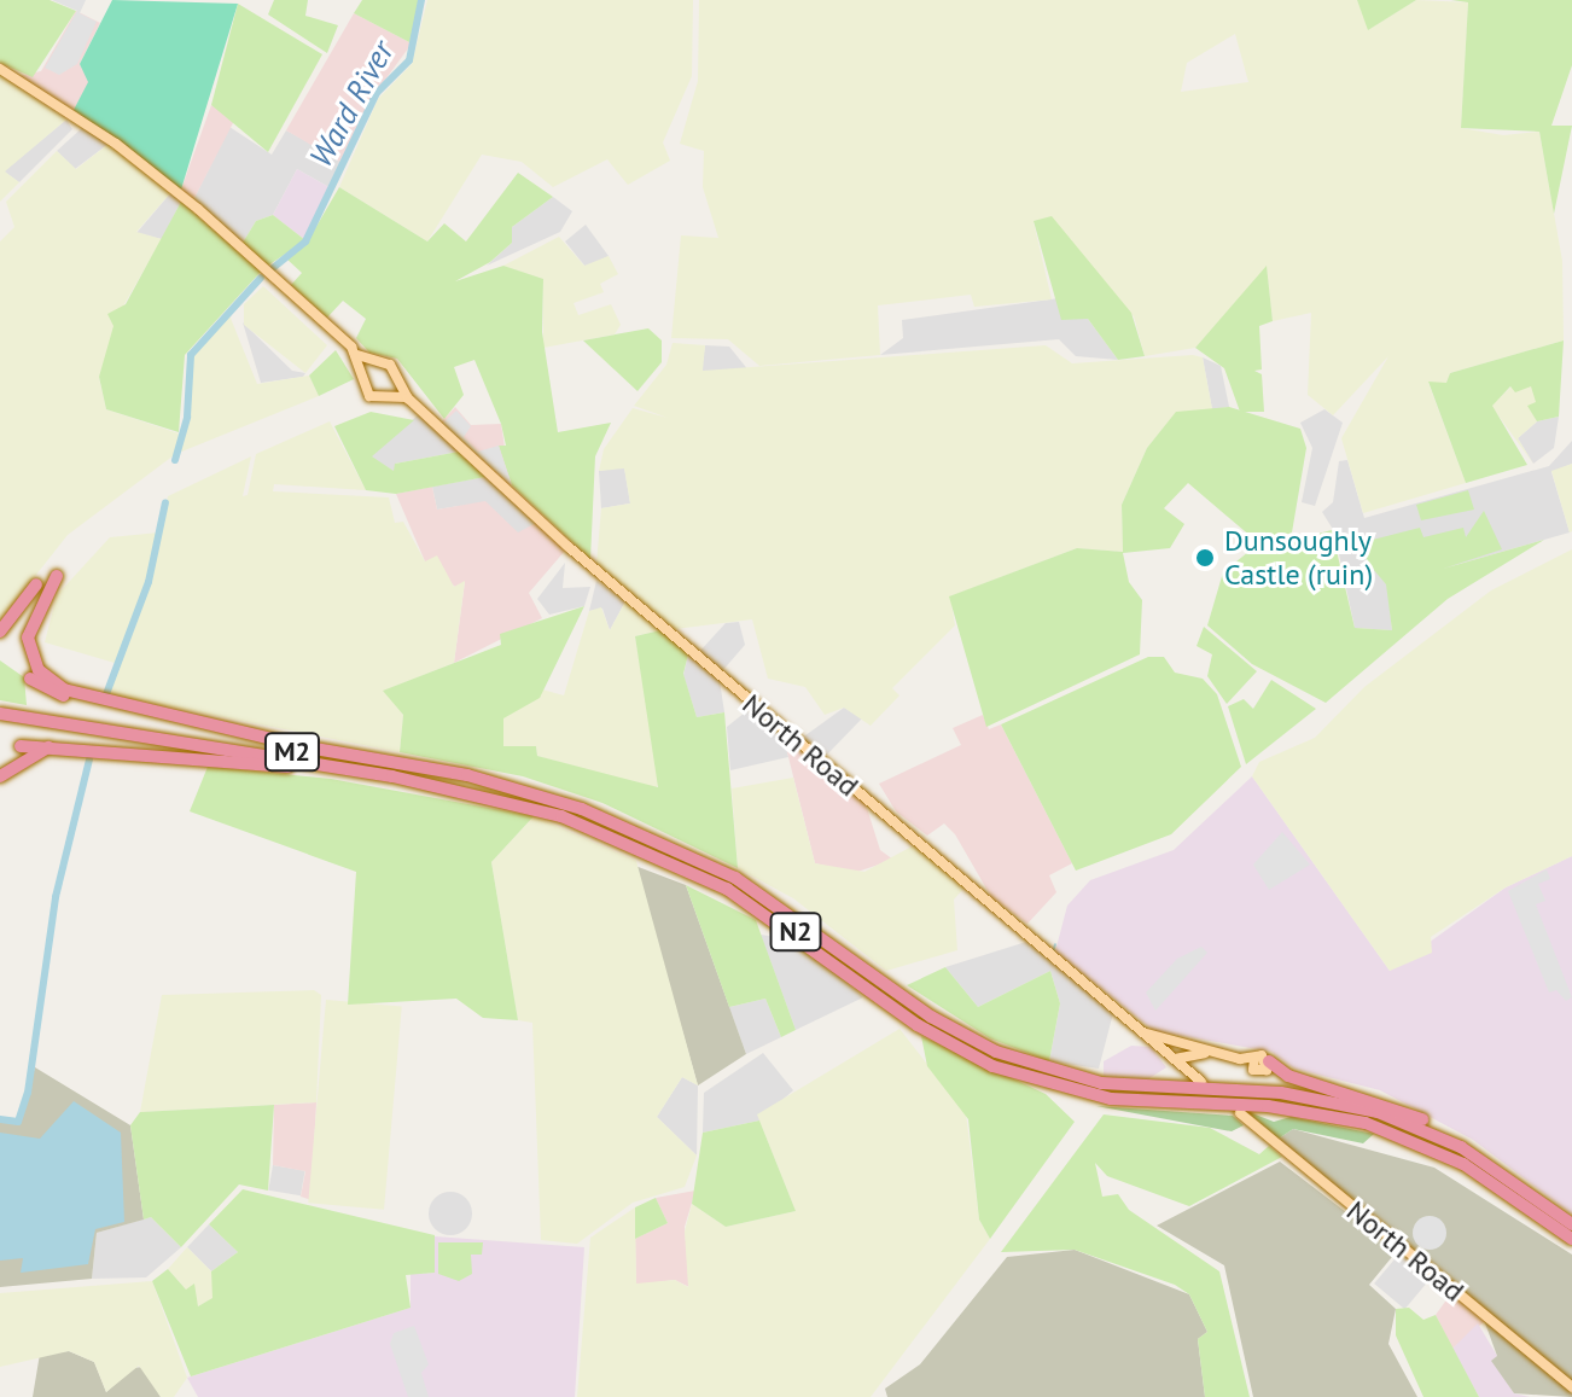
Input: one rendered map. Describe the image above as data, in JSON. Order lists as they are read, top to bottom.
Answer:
{
  "streets": {
    "highway": ["M2", "N2"],
    "main road": ["North Road"]
  },
  "crossings": [
    ["M2", "N2"]
  ],
  "water": ["Ward River"],
  "places": ["Dunsoughly Castle (ruin)"]
}
